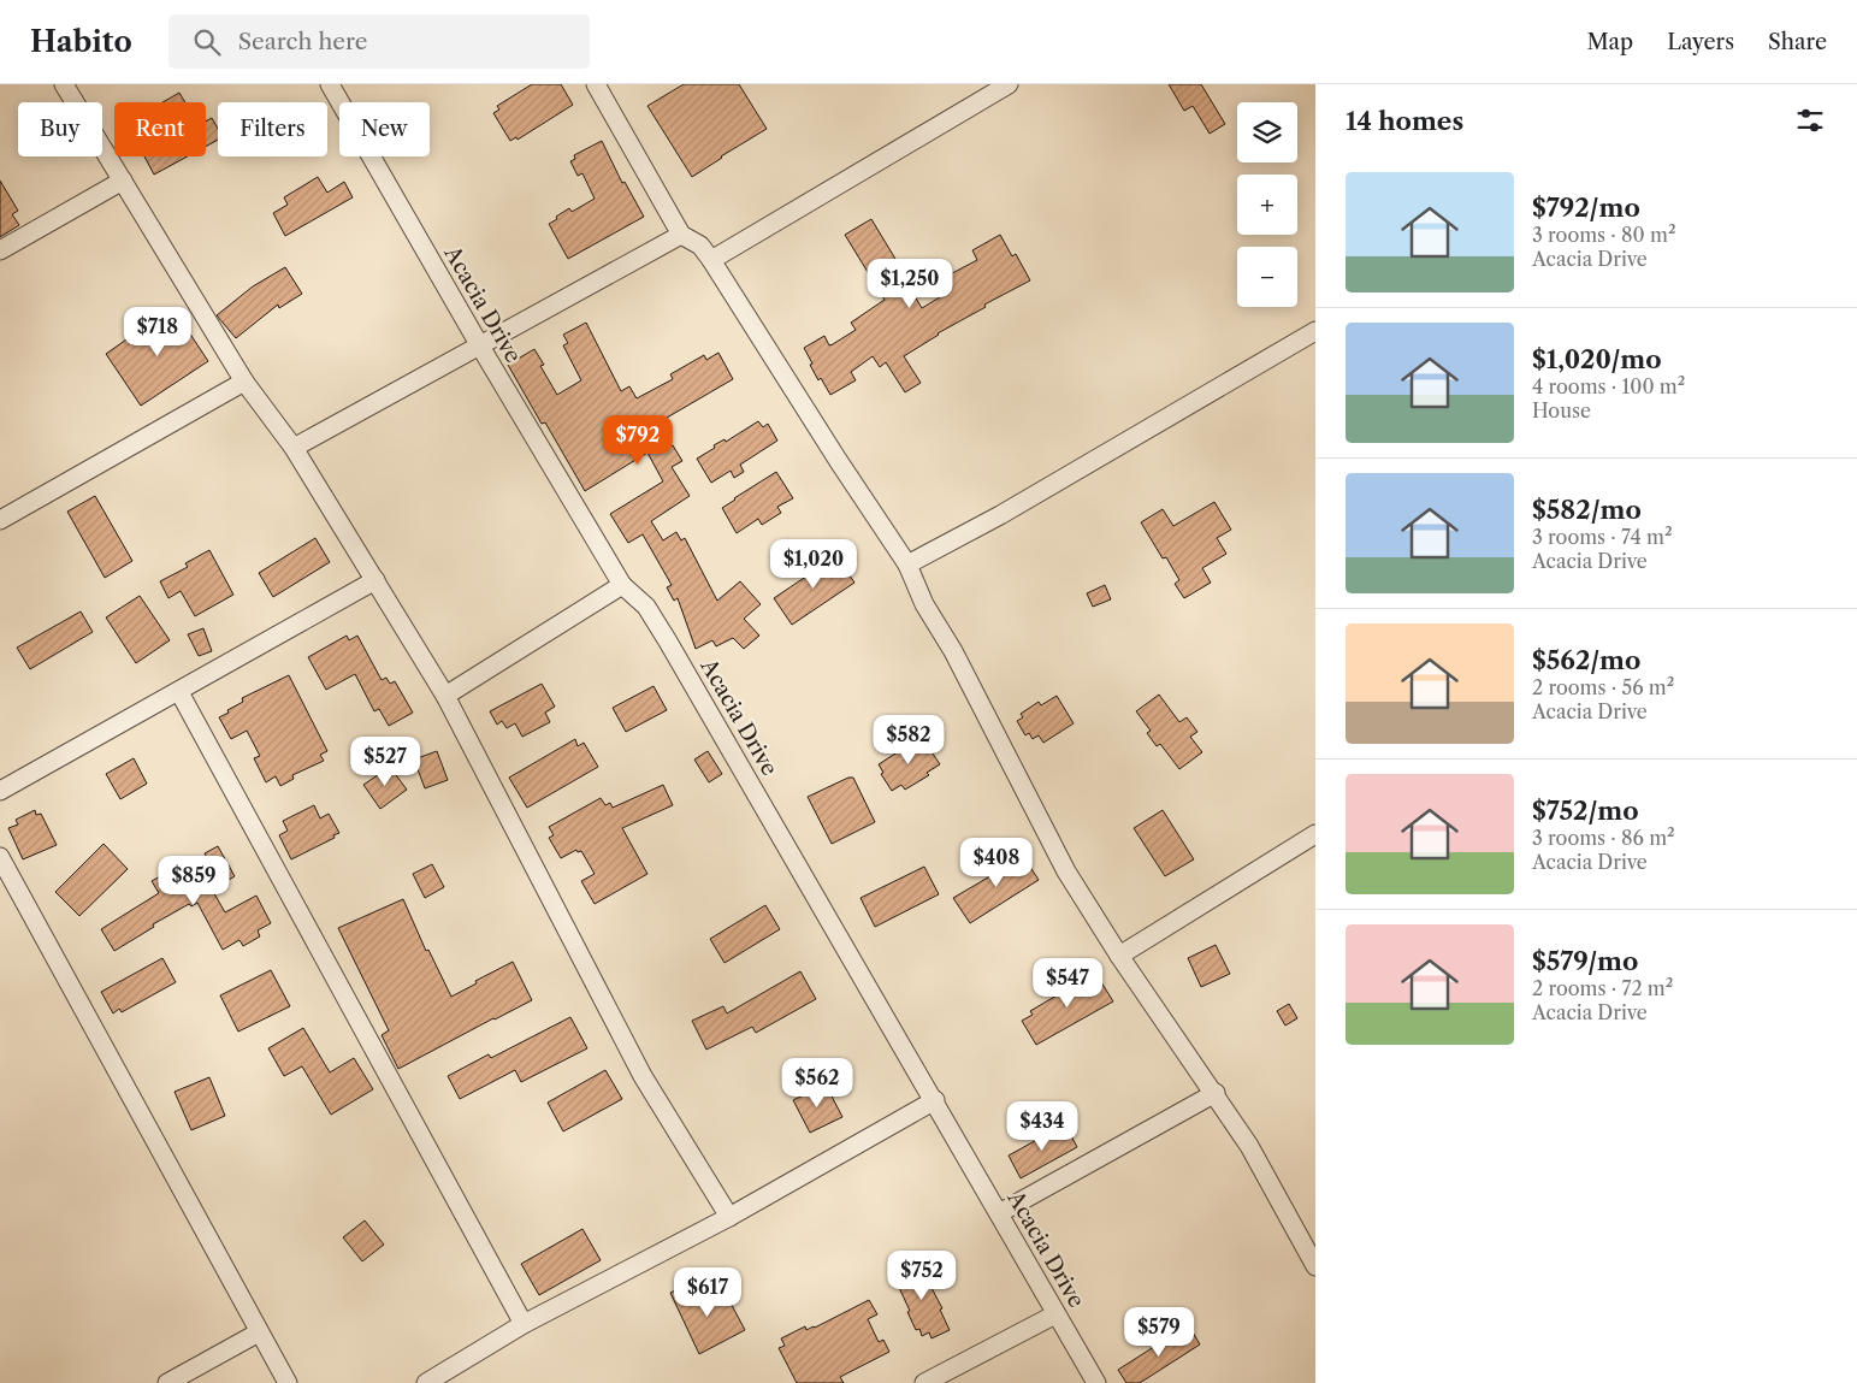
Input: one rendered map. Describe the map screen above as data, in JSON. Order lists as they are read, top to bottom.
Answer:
{
  "streets": {
    "street": ["Acacia Drive"]
  },
  "page": {
    "header": "Habito",
    "search": "Search here",
    "nav": ["Map", "Layers", "Share"],
    "heading": "14 homes",
    "map_buttons": ["+", "−"],
    "chip": [
      "Buy",
      "Rent",
      "Filters",
      "New"
    ],
    "list": [
      {
        "name": "$792/mo",
        "note": "3 rooms · 80 m² · Acacia Drive"
      },
      {
        "name": "$1,020/mo",
        "note": "4 rooms · 100 m² · House"
      },
      {
        "name": "$582/mo",
        "note": "3 rooms · 74 m² · Acacia Drive"
      },
      {
        "name": "$562/mo",
        "note": "2 rooms · 56 m² · Acacia Drive"
      },
      {
        "name": "$752/mo",
        "note": "3 rooms · 86 m² · Acacia Drive"
      },
      {
        "name": "$579/mo",
        "note": "2 rooms · 72 m² · Acacia Drive"
      }
    ],
    "price": [
      "$1,250",
      "$718",
      "$792",
      "$1,020",
      "$582",
      "$527",
      "$408",
      "$859",
      "$547",
      "$562",
      "$434",
      "$752",
      "$617",
      "$579"
    ]
  }
}
